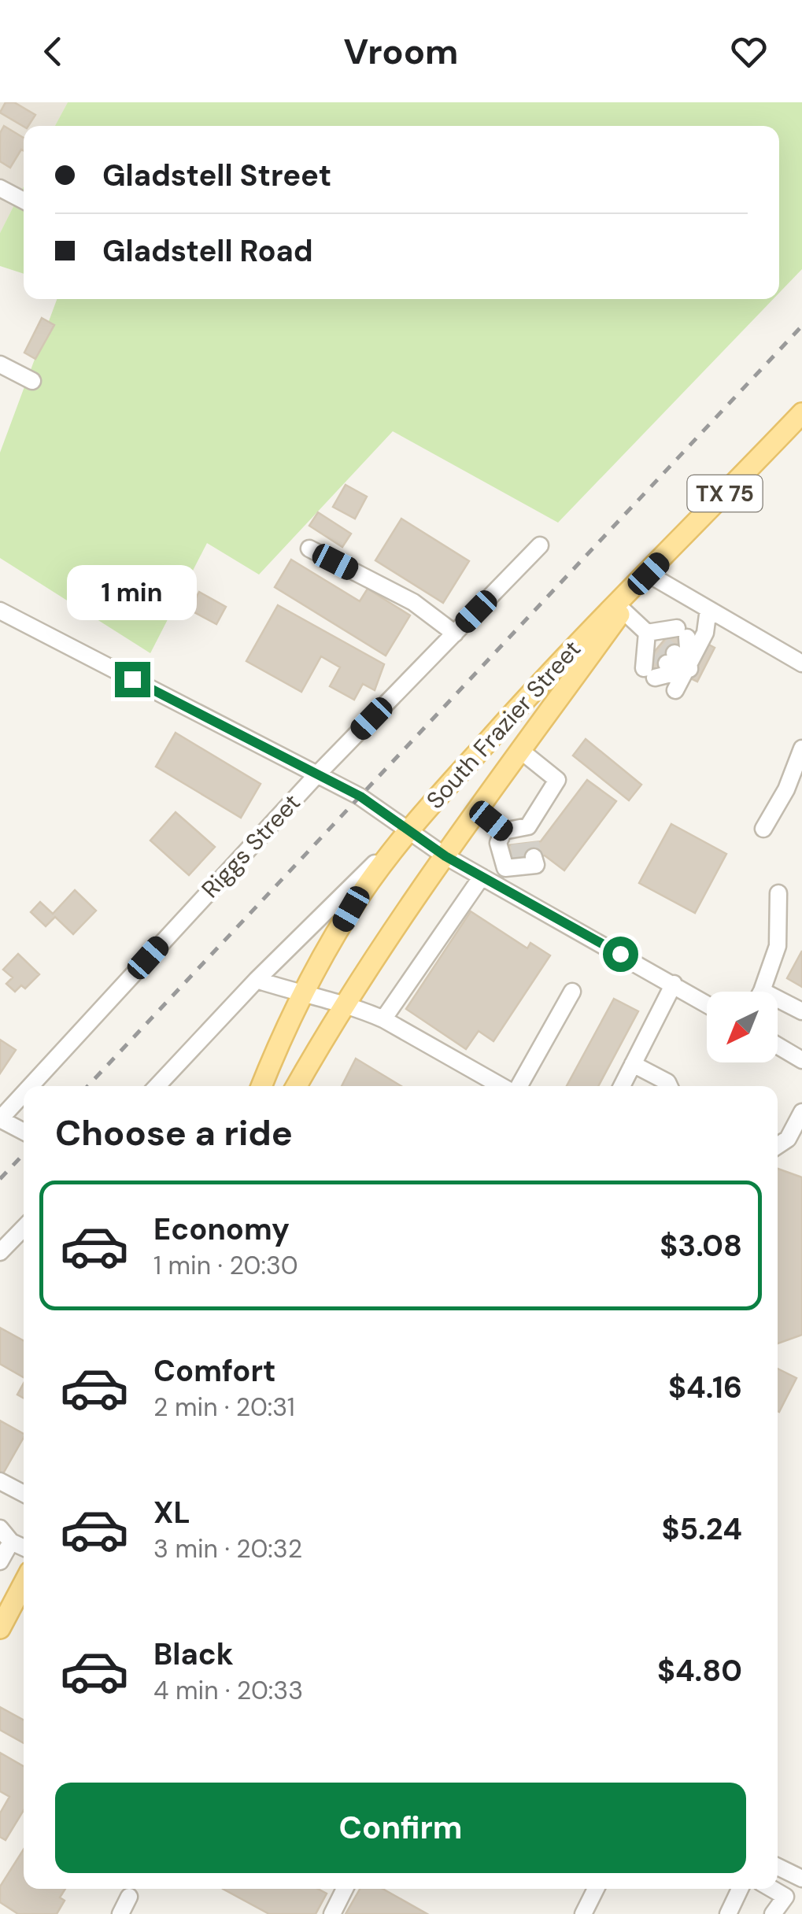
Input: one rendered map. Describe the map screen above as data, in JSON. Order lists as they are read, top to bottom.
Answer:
{
  "streets": {
    "main road": ["TX 75", "South Frazier Street"],
    "street": ["Riggs Street"]
  },
  "north": "bottom left",
  "page": {
    "header": "Vroom",
    "banner": ["Gladstell Street", "Gladstell Road"],
    "bubble": "1 min",
    "heading": "Choose a ride",
    "list": [
      {
        "name": "Economy",
        "note": "1 min · 20:30",
        "value": "$3.08"
      },
      {
        "name": "Comfort",
        "note": "2 min · 20:31",
        "value": "$4.16"
      },
      {
        "name": "XL",
        "note": "3 min · 20:32",
        "value": "$5.24"
      },
      {
        "name": "Black",
        "note": "4 min · 20:33",
        "value": "$4.80"
      }
    ],
    "buttons": "Confirm"
  }
}
